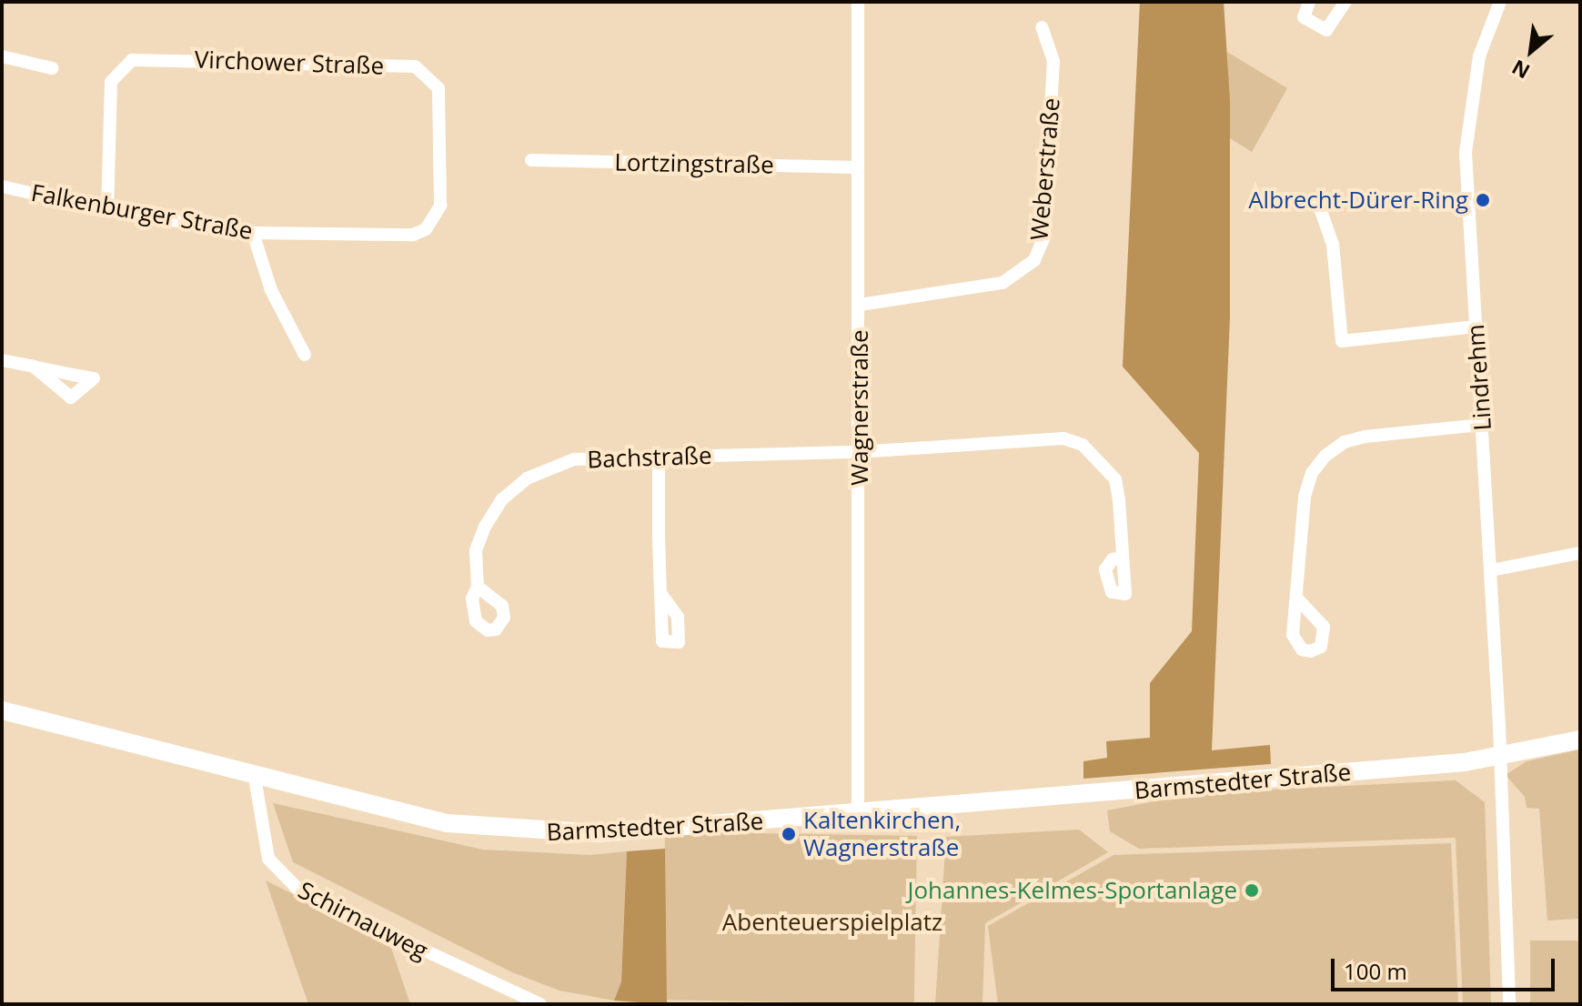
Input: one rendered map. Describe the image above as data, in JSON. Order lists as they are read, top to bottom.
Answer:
{
  "streets": {
    "main road": ["Barmstedter Straße"],
    "street": [
      "Virchower Straße",
      "Lortzingstraße",
      "Weberstraße",
      "Falkenburger Straße",
      "Lindrehm",
      "Wagnerstraße",
      "Bachstraße",
      "Schirnauweg"
    ]
  },
  "crossings": [
    ["Virchower Straße", "Falkenburger Straße"],
    ["Lortzingstraße", "Wagnerstraße"],
    ["Weberstraße", "Wagnerstraße"],
    ["Lindrehm", "Barmstedter Straße"],
    ["Wagnerstraße", "Bachstraße"],
    ["Wagnerstraße", "Barmstedter Straße"],
    ["Barmstedter Straße", "Schirnauweg"]
  ],
  "parks": ["Abenteuerspielplatz"],
  "places": ["Albrecht-Dürer-Ring", "Kaltenkirchen, Wagnerstraße", "Johannes-Kelmes-Sportanlage"],
  "scale_bar": "100 m",
  "north": "bottom left"
}
